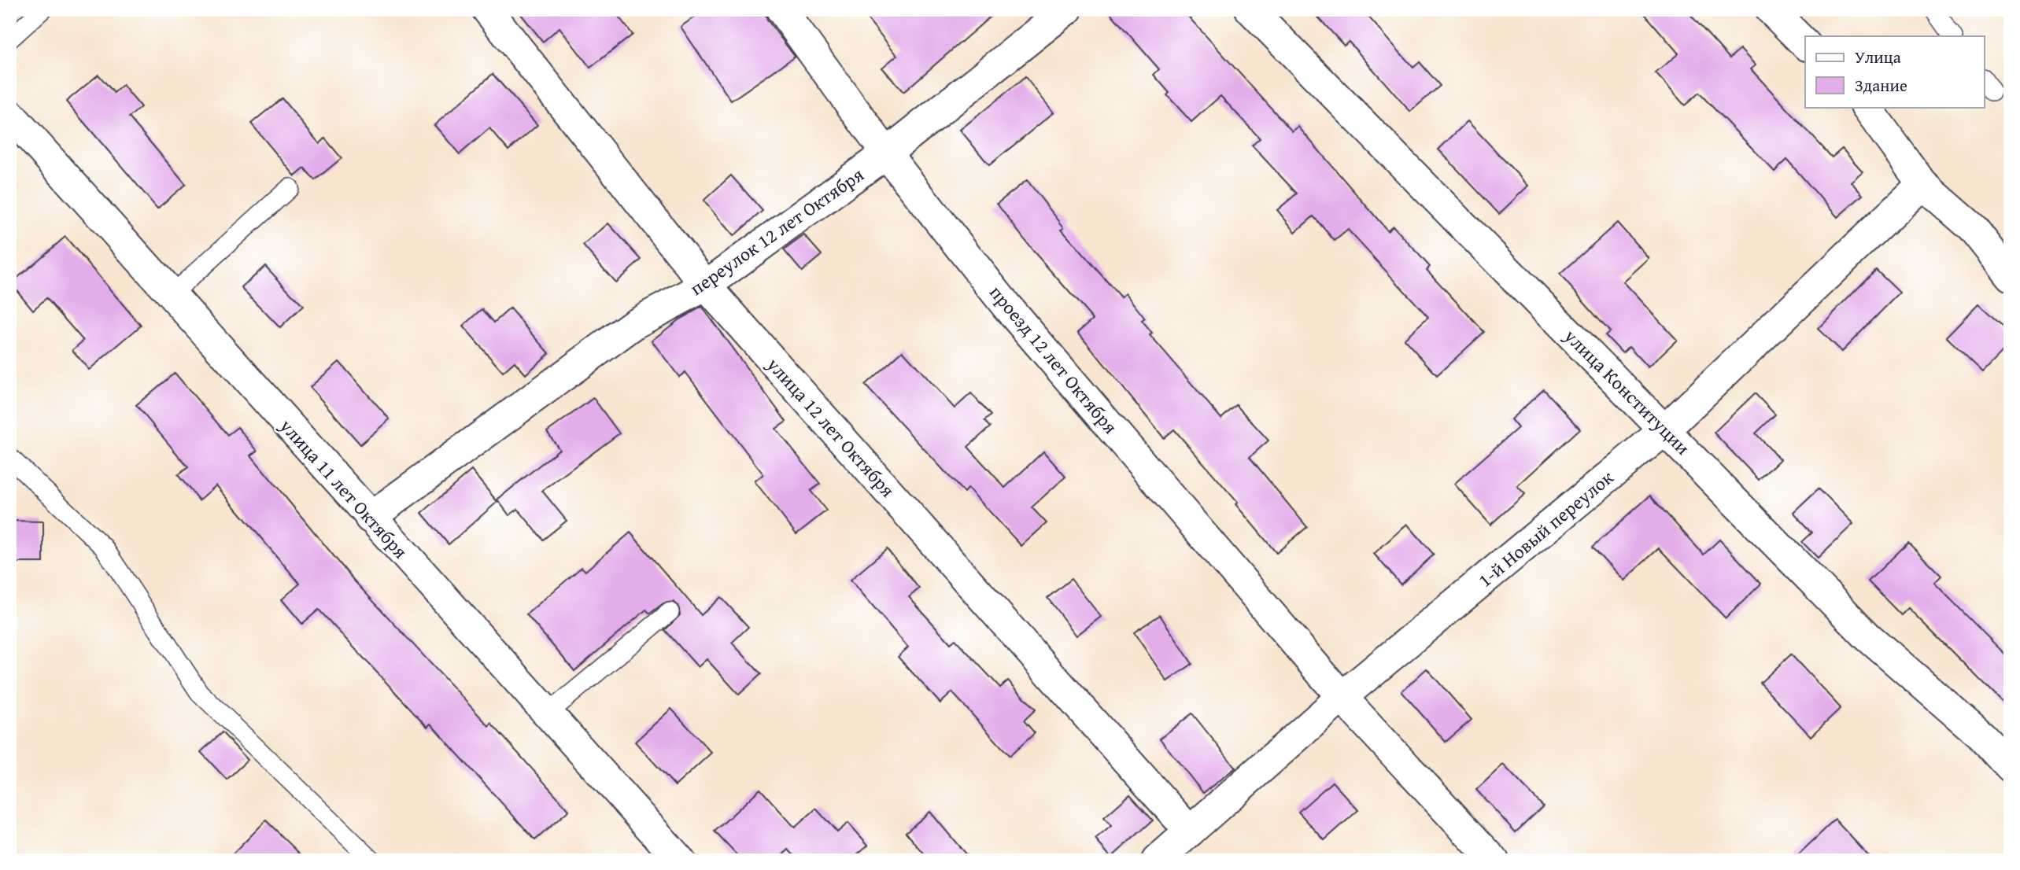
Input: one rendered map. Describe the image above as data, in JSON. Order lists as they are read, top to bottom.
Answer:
{
  "streets": {
    "street": [
      "переулок 12 лет Октября",
      "проезд 12 лет Октября",
      "улица Конституции",
      "улица 12 лет Октября",
      "улица 11 лет Октября",
      "1-й Новый переулок"
    ]
  },
  "crossings": [
    ["переулок 12 лет Октября", "проезд 12 лет Октября"],
    ["переулок 12 лет Октября", "улица 12 лет Октября"],
    ["переулок 12 лет Октября", "улица 11 лет Октября"],
    ["проезд 12 лет Октября", "1-й Новый переулок"],
    ["улица Конституции", "1-й Новый переулок"],
    ["улица 12 лет Октября", "1-й Новый переулок"]
  ],
  "legend": ["Улица", "Здание"]
}
